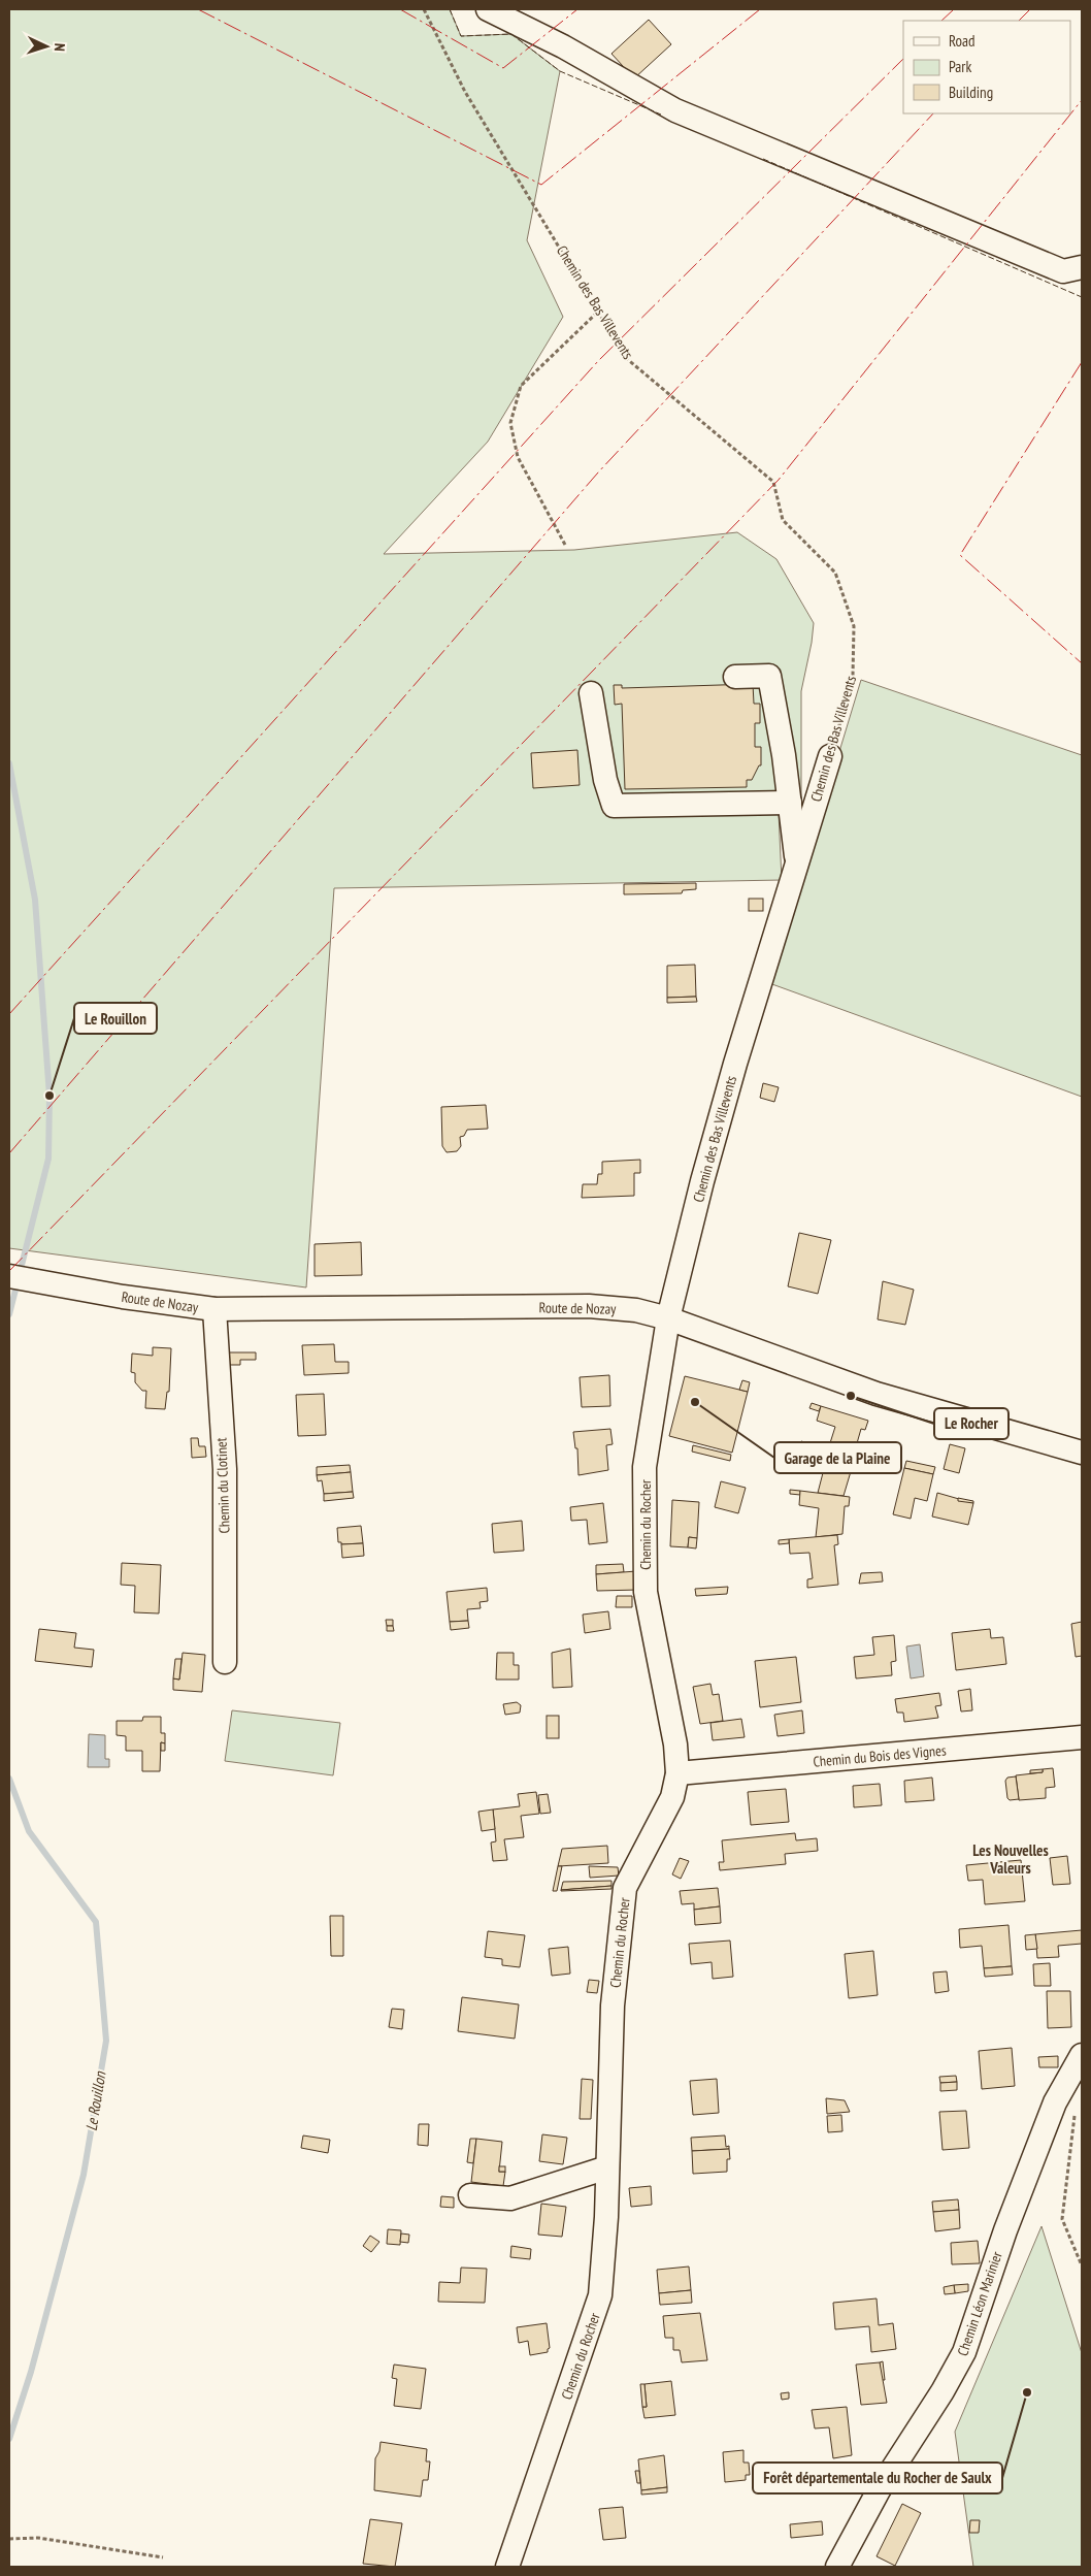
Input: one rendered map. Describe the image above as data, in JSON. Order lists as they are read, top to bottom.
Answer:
{
  "streets": {
    "street": [
      "Chemin des Bas Villevents",
      "Route de Nozay",
      "Chemin du Clotinet",
      "Chemin du Rocher",
      "Chemin du Bois des Vignes",
      "Chemin Léon Marinier"
    ]
  },
  "crossings": [
    ["Chemin des Bas Villevents", "Route de Nozay"],
    ["Chemin des Bas Villevents", "Chemin du Rocher"],
    ["Route de Nozay", "Chemin du Clotinet"],
    ["Route de Nozay", "Chemin du Rocher"],
    ["Chemin du Rocher", "Chemin du Bois des Vignes"]
  ],
  "districts": ["Les Nouvelles Valeurs"],
  "water": ["Le Rouillon"],
  "places": [
    "Le Rouillon",
    "Le Rocher",
    "Garage de la Plaine",
    "Forêt départementale du Rocher de Saulx"
  ],
  "legend": ["Road", "Park", "Building"],
  "north": "right"
}
